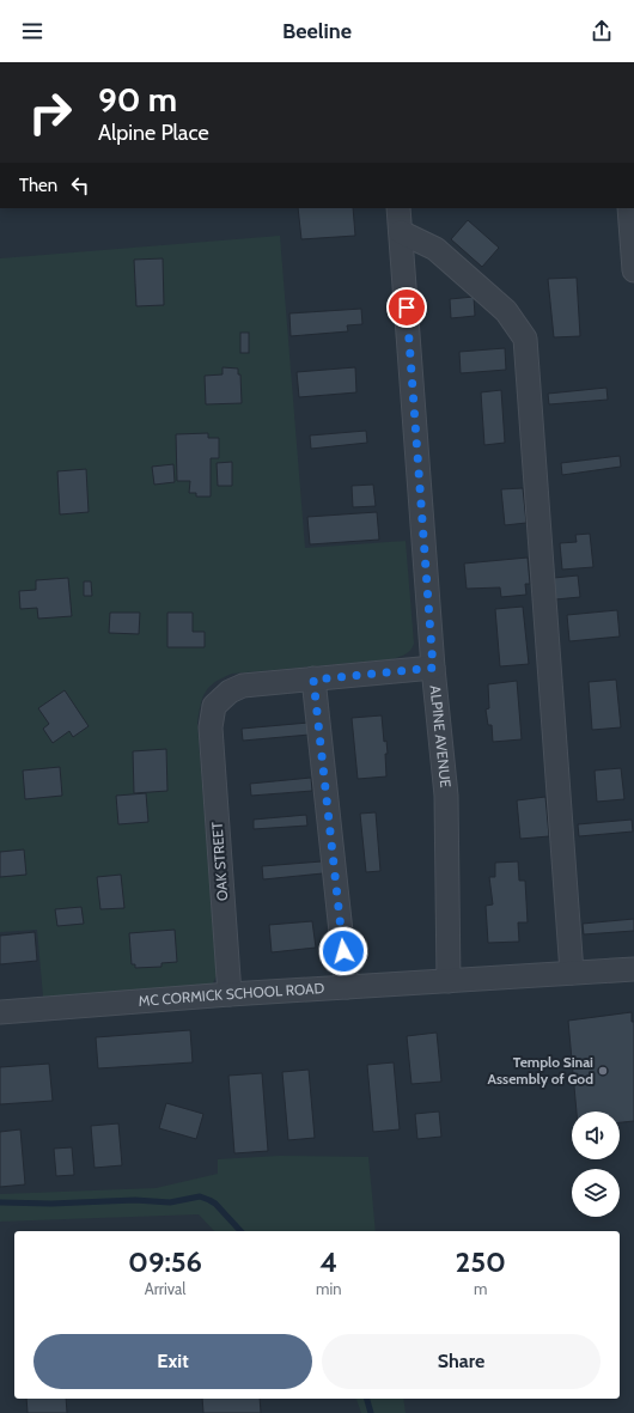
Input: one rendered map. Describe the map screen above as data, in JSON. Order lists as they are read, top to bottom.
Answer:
{
  "streets": {
    "street": ["ALPINE AVENUE", "OAK STREET", "MC CORMICK SCHOOL ROAD"]
  },
  "crossings": [
    ["ALPINE AVENUE", "OAK STREET"],
    ["ALPINE AVENUE", "MC CORMICK SCHOOL ROAD"],
    ["OAK STREET", "MC CORMICK SCHOOL ROAD"]
  ],
  "places": ["Templo Sinai Assembly of God"],
  "page": {
    "header": "Beeline",
    "turn": ["90 m", "Alpine Place"],
    "then": "Then",
    "eta": [
      "09:56",
      "Arrival",
      "4",
      "min",
      "250",
      "m"
    ],
    "buttons": ["Exit", "Share"]
  }
}
